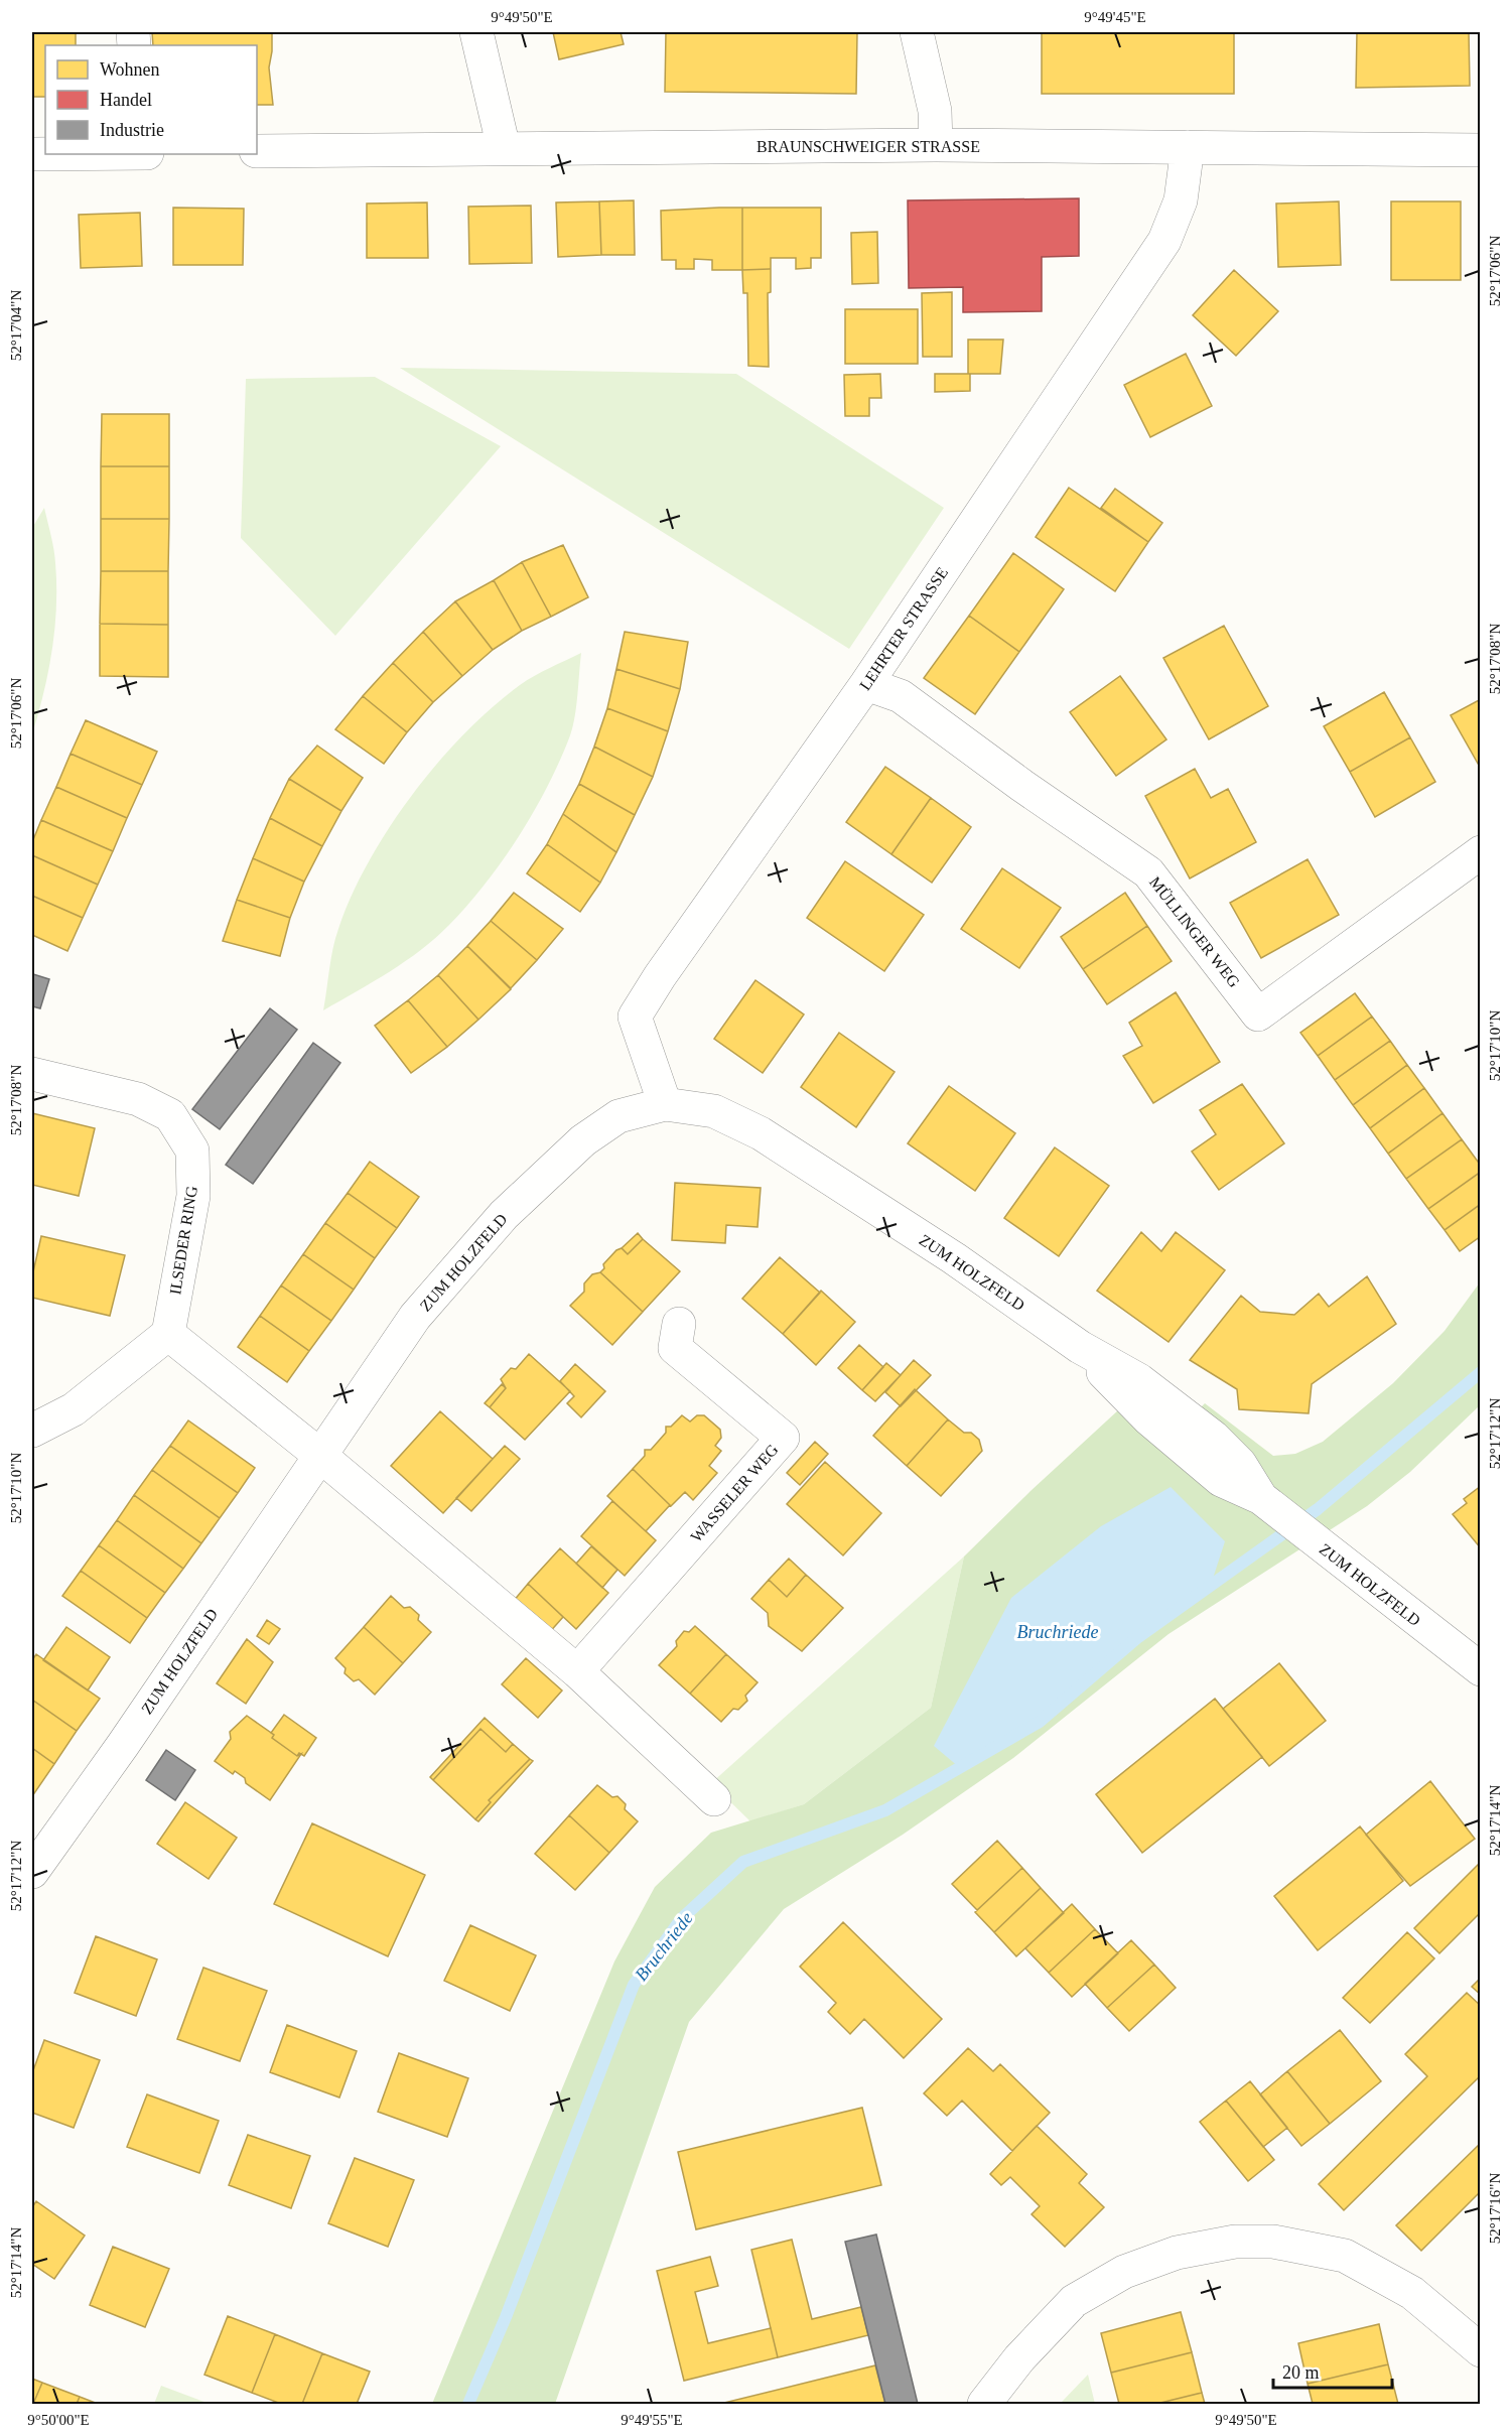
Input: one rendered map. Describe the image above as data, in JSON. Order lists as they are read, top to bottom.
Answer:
{
  "streets": {
    "street": [
      "BRAUNSCHWEIGER STRASSE",
      "LEHRTER STRASSE",
      "MÜLLINGER WEG",
      "ILSEDER RING",
      "ZUM HOLZFELD",
      "WASSELER WEG"
    ]
  },
  "crossings": [
    ["BRAUNSCHWEIGER STRASSE", "LEHRTER STRASSE"],
    ["LEHRTER STRASSE", "MÜLLINGER WEG"],
    ["LEHRTER STRASSE", "ZUM HOLZFELD"]
  ],
  "water": ["Bruchriede"],
  "legend": ["Wohnen", "Handel", "Industrie"],
  "scale_bar": "20 m",
  "coordinates": [
    "9°49'50\"E",
    "9°49'45\"E",
    "52°17'06\"N",
    "52°17'04\"N",
    "52°17'08\"N",
    "52°17'10\"N",
    "52°17'12\"N",
    "52°17'14\"N",
    "52°17'16\"N",
    "9°50'00\"E",
    "9°49'55\"E"
  ]
}
